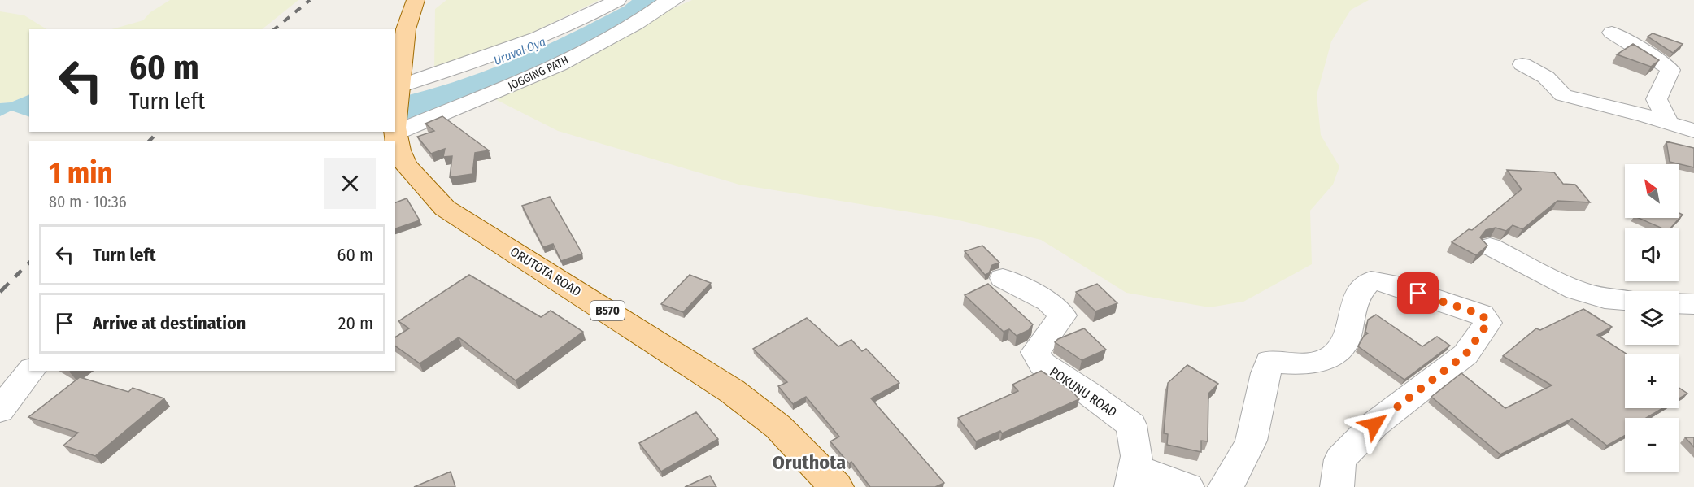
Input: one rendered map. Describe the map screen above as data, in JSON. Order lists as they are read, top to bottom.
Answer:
{
  "streets": {
    "main road": ["ORUTOTA ROAD", "B570"],
    "street": ["JOGGING PATH", "POKUNU ROAD"]
  },
  "crossings": [
    ["JOGGING PATH", "ORUTOTA ROAD"]
  ],
  "districts": ["Oruthota"],
  "water": ["Uruval Oya"],
  "north": "top left",
  "page": {
    "turn": ["60 m", "Turn left"],
    "heading": ["1 min", "80 m · 10:36"],
    "map_buttons": ["+", "−"],
    "list": [
      {
        "name": "Turn left",
        "value": "60 m"
      },
      {
        "name": "Arrive at destination",
        "value": "20 m"
      }
    ]
  }
}
